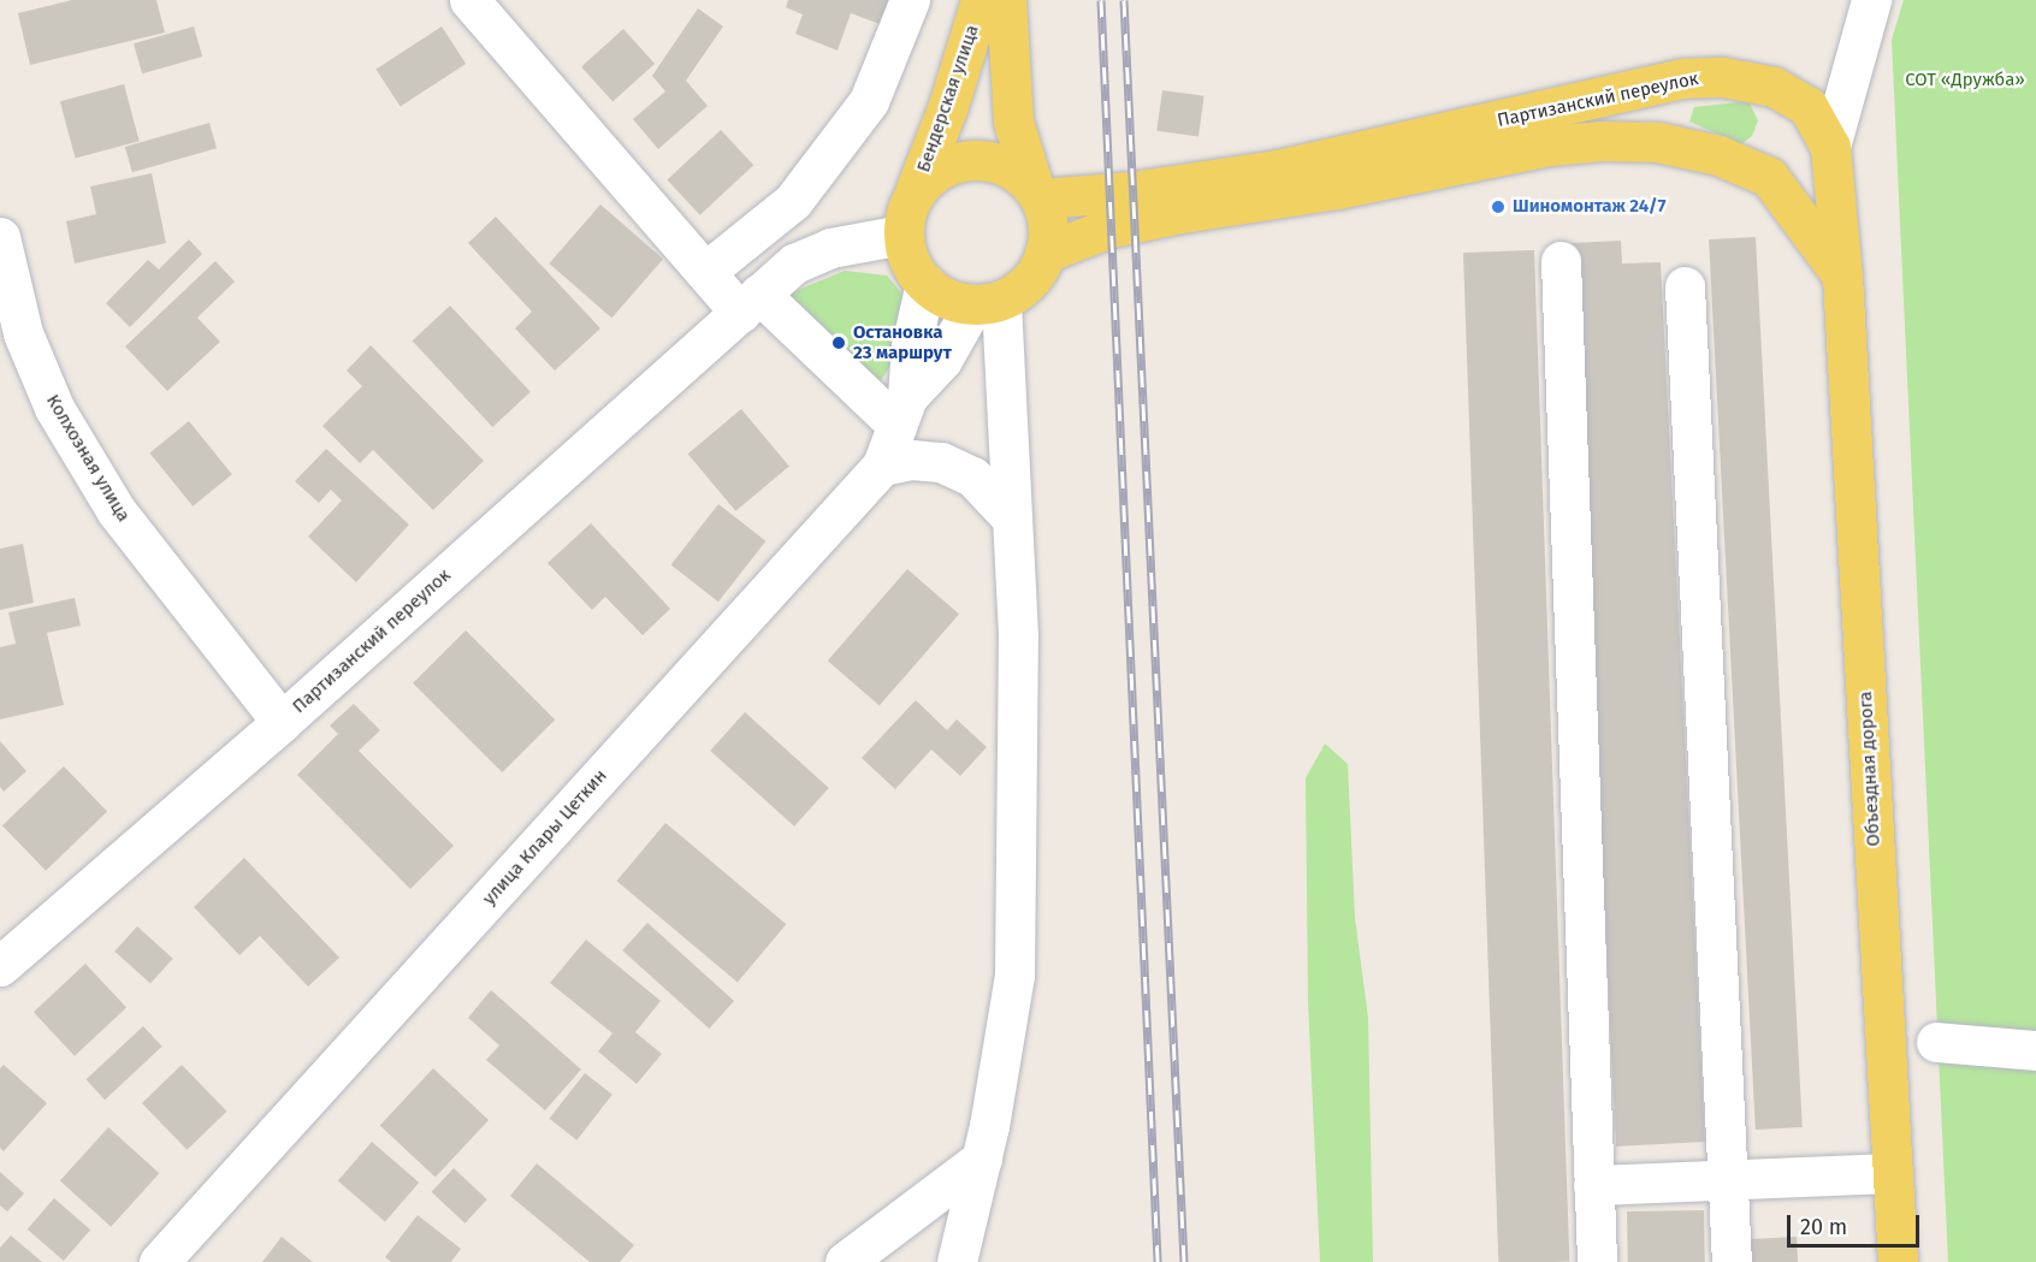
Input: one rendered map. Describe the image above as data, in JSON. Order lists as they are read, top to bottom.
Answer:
{
  "streets": {
    "main road": ["Бендерская улица", "Партизанский переулок", "Объездная дорога"],
    "street": ["Колхозная улица", "улица Клары Цеткин"]
  },
  "crossings": [
    ["Бендерская улица", "Партизанский переулок"],
    ["Бендерская улица", "улица Клары Цеткин"],
    ["Партизанский переулок", "Колхозная улица"],
    ["Партизанский переулок", "Объездная дорога"],
    ["Партизанский переулок", "улица Клары Цеткин"]
  ],
  "parks": ["СОТ «Дружба»"],
  "places": ["Шиномонтаж 24/7", "Остановка 23 маршрут"],
  "scale_bar": "20 m"
}
